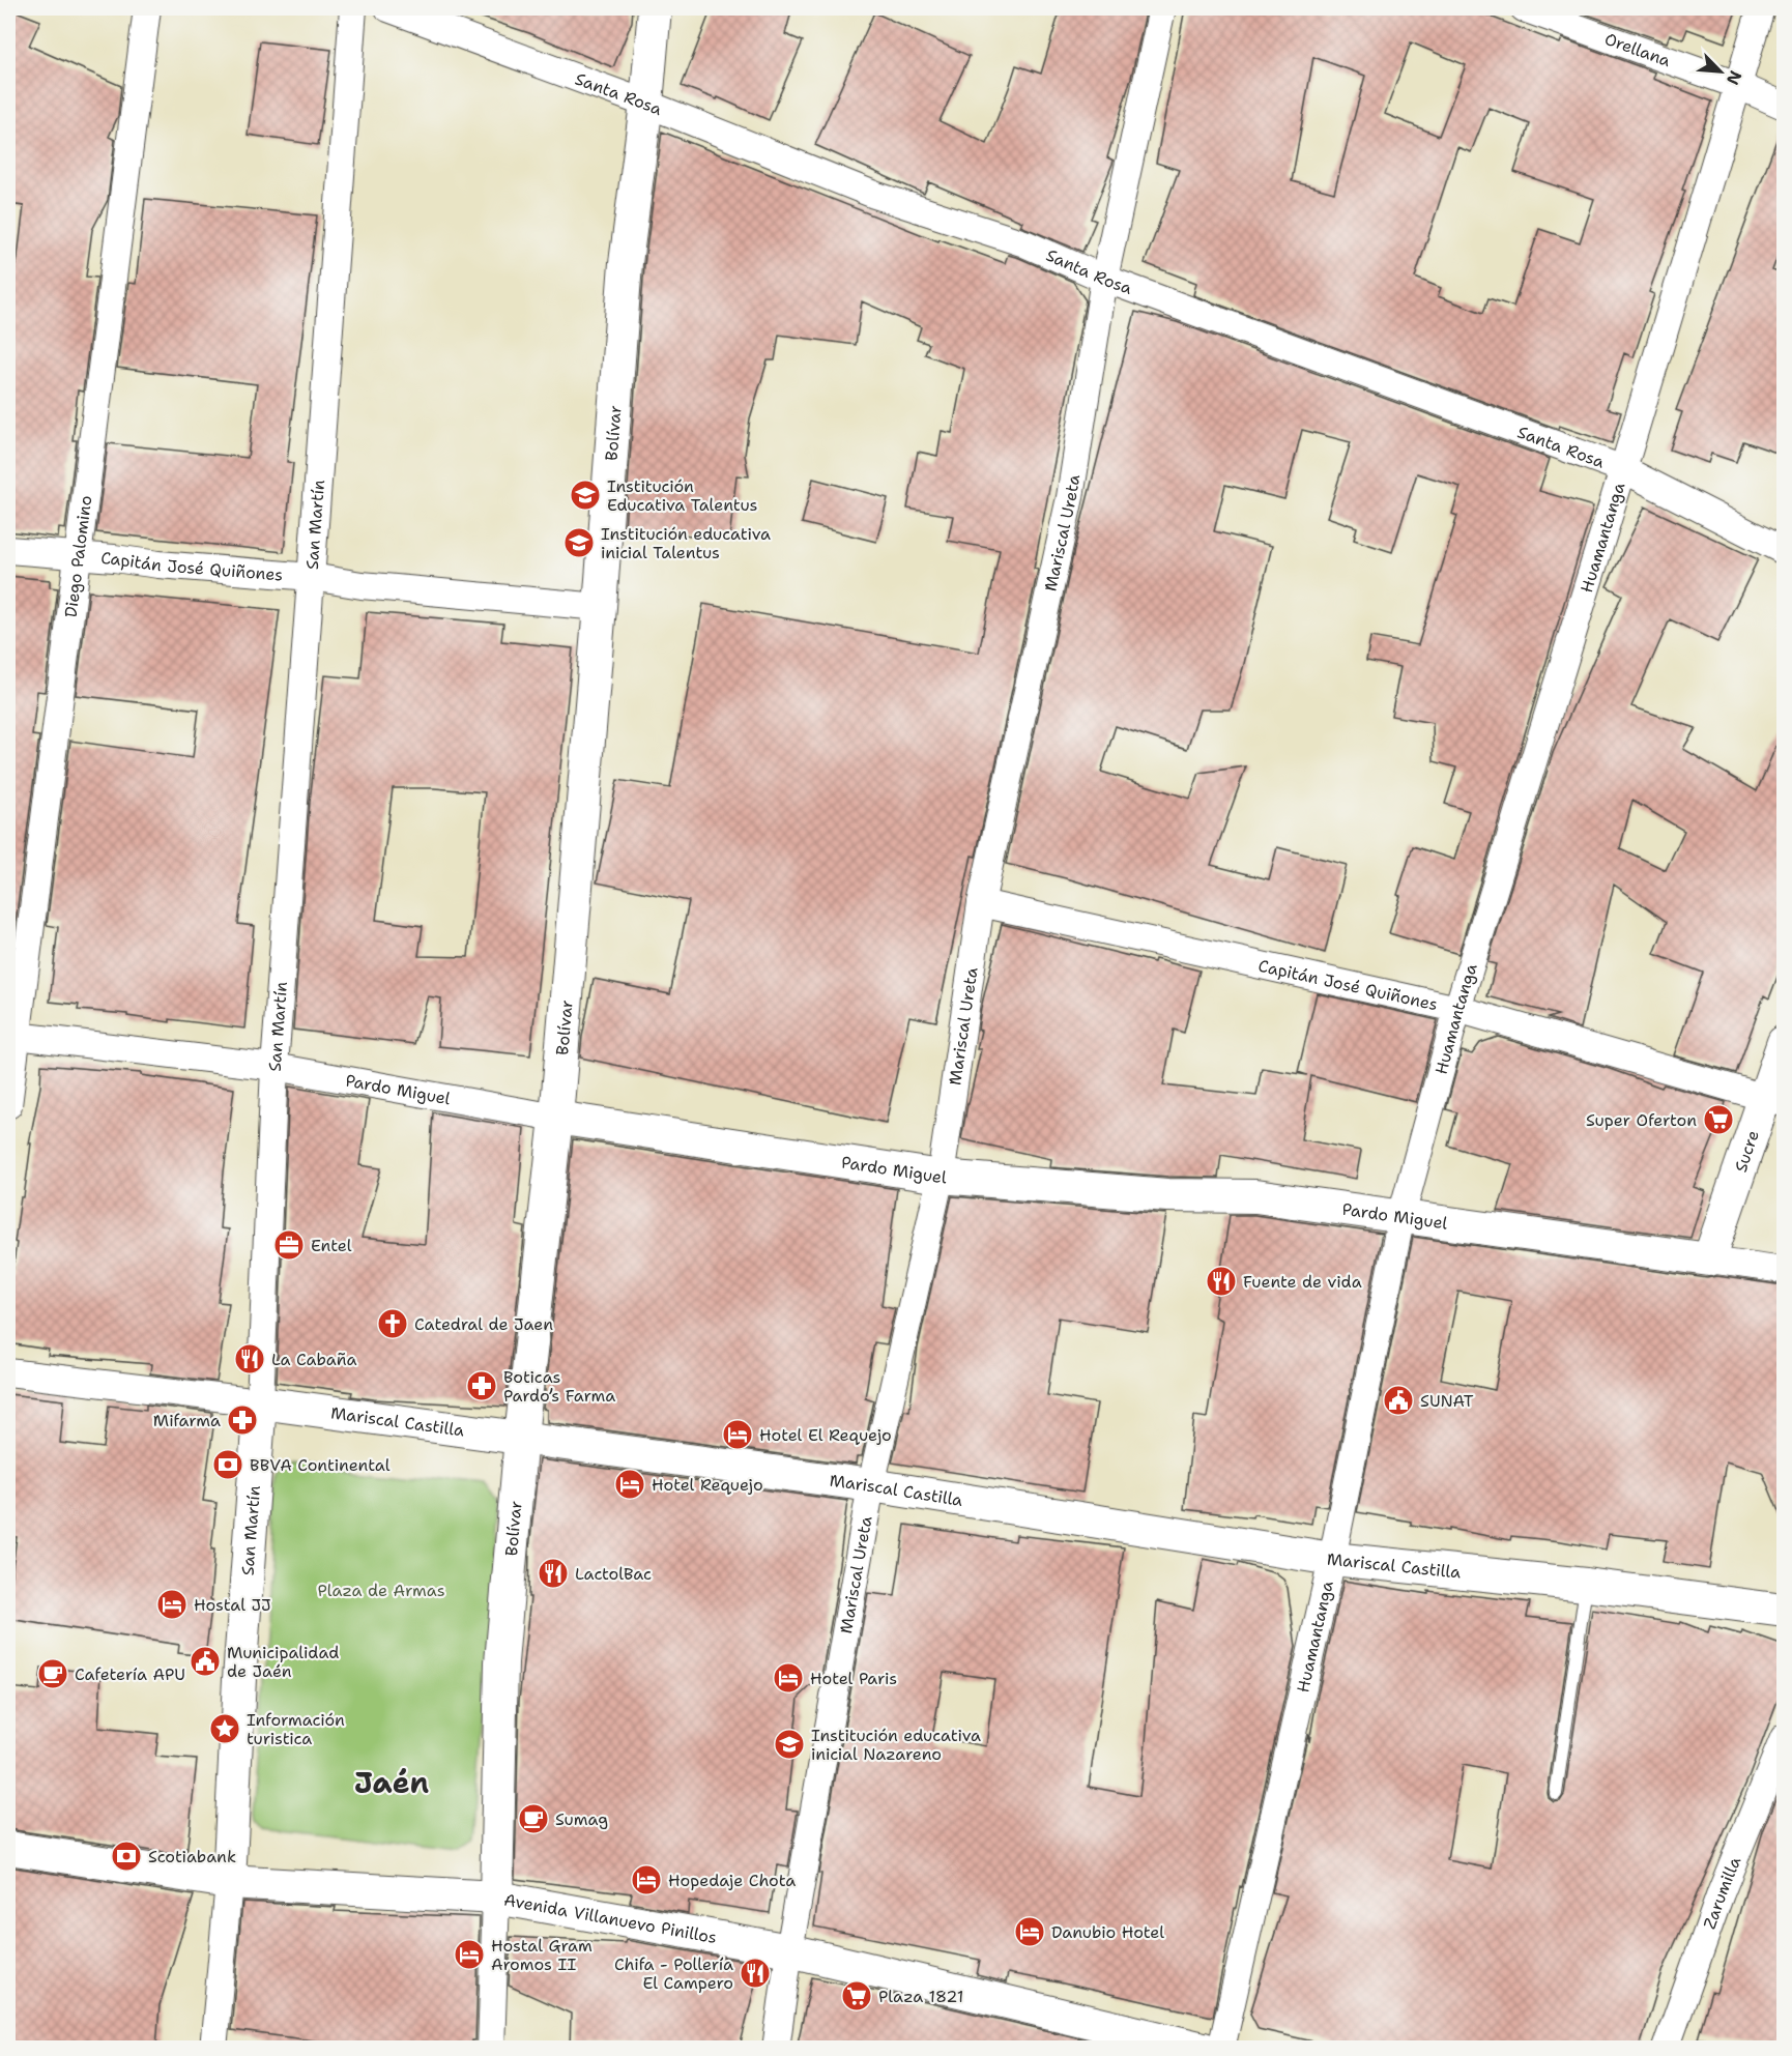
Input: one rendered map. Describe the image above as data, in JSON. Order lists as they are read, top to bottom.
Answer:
{
  "streets": {
    "street": [
      "Orellana",
      "Santa Rosa",
      "Bolívar",
      "San Martín",
      "Mariscal Ureta",
      "Huamantanga",
      "Diego Palomino",
      "Capitán José Quiñones",
      "Pardo Miguel",
      "Sucre",
      "Mariscal Castilla",
      "Zarumilla",
      "Avenida Villanuevo Pinillos"
    ]
  },
  "crossings": [
    ["Orellana", "Huamantanga"],
    ["Santa Rosa", "Bolívar"],
    ["Santa Rosa", "Mariscal Ureta"],
    ["Santa Rosa", "Huamantanga"],
    ["Bolívar", "Capitán José Quiñones"],
    ["Bolívar", "Pardo Miguel"],
    ["Bolívar", "Mariscal Castilla"],
    ["Bolívar", "Avenida Villanuevo Pinillos"],
    ["San Martín", "Capitán José Quiñones"],
    ["San Martín", "Pardo Miguel"],
    ["San Martín", "Mariscal Castilla"],
    ["San Martín", "Avenida Villanuevo Pinillos"],
    ["Mariscal Ureta", "Capitán José Quiñones"],
    ["Mariscal Ureta", "Pardo Miguel"],
    ["Mariscal Ureta", "Mariscal Castilla"],
    ["Mariscal Ureta", "Avenida Villanuevo Pinillos"],
    ["Huamantanga", "Capitán José Quiñones"],
    ["Huamantanga", "Pardo Miguel"],
    ["Huamantanga", "Mariscal Castilla"],
    ["Diego Palomino", "Capitán José Quiñones"],
    ["Diego Palomino", "Pardo Miguel"],
    ["Capitán José Quiñones", "Sucre"],
    ["Pardo Miguel", "Sucre"]
  ],
  "districts": ["Jaén"],
  "parks": ["Plaza de Armas"],
  "places": {
    "school or university": ["Institución Educativa Talentus", "Institución educativa inicial Talentus", "Institución educativa inicial Nazareno"],
    "supermarket": ["Super Oferton", "Plaza 1821"],
    "office": ["Entel"],
    "restaurant": [
      "Fuente de vida",
      "La Cabaña",
      "LactolBac",
      "Chifa - Pollería El Campero"
    ],
    "church": ["Catedral de Jaen"],
    "pharmacy": ["Boticas Pardo’s Farma", "Mifarma"],
    "public building": ["SUNAT", "Municipalidad de Jaén"],
    "hotel": [
      "Hotel El Requejo",
      "Hotel Requejo",
      "Hostal JJ",
      "Hotel Paris",
      "Hopedaje Chota",
      "Danubio Hotel",
      "Hostal Gram Aromos II"
    ],
    "bank": ["BBVA Continental", "Scotiabank"],
    "cafe": ["Cafetería APU", "Sumag"],
    "place": ["Información turistica"]
  },
  "north": "bottom right"
}
